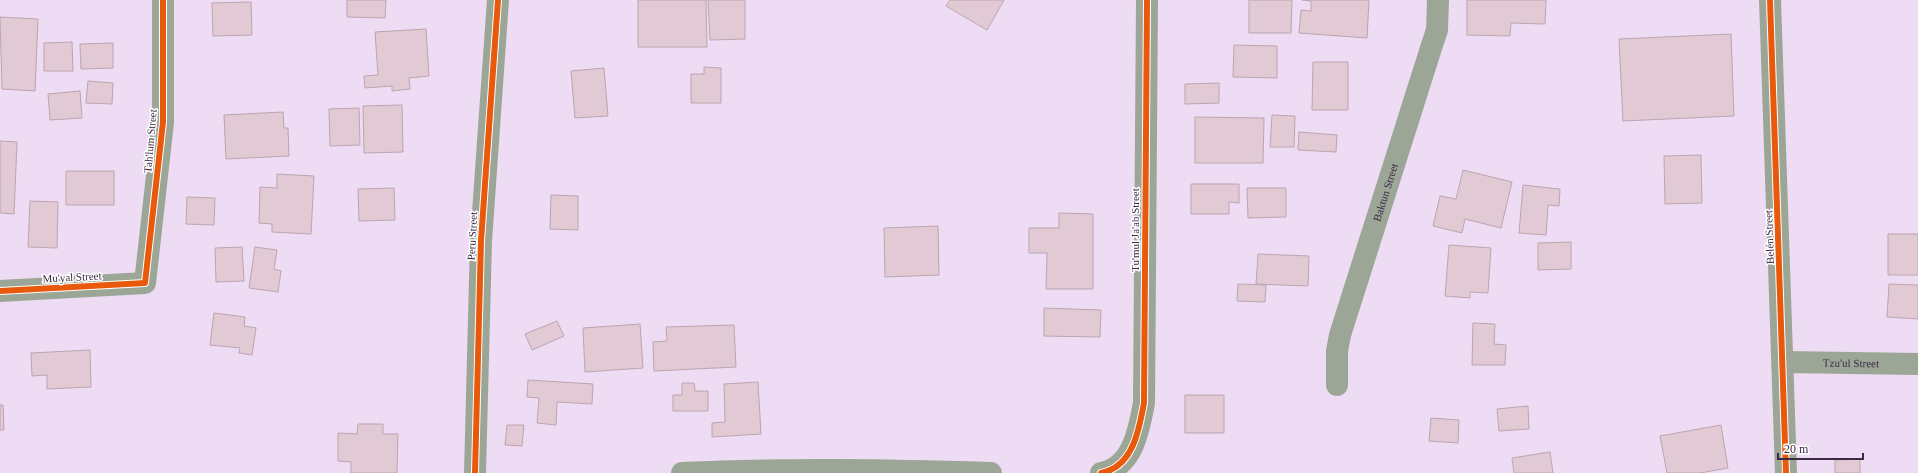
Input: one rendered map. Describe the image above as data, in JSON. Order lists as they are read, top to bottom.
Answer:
{
  "streets": {
    "street": [
      "Tah'lum Street",
      "Baktun Street",
      "Tu'mul Ja'ab Street",
      "Peru Street",
      "Belén Street",
      "Mu'yal Street",
      "Tzu'ul Street"
    ]
  },
  "crossings": [
    ["Tah'lum Street", "Mu'yal Street"],
    ["Belén Street", "Tzu'ul Street"]
  ],
  "scale_bar": "20 m"
}
